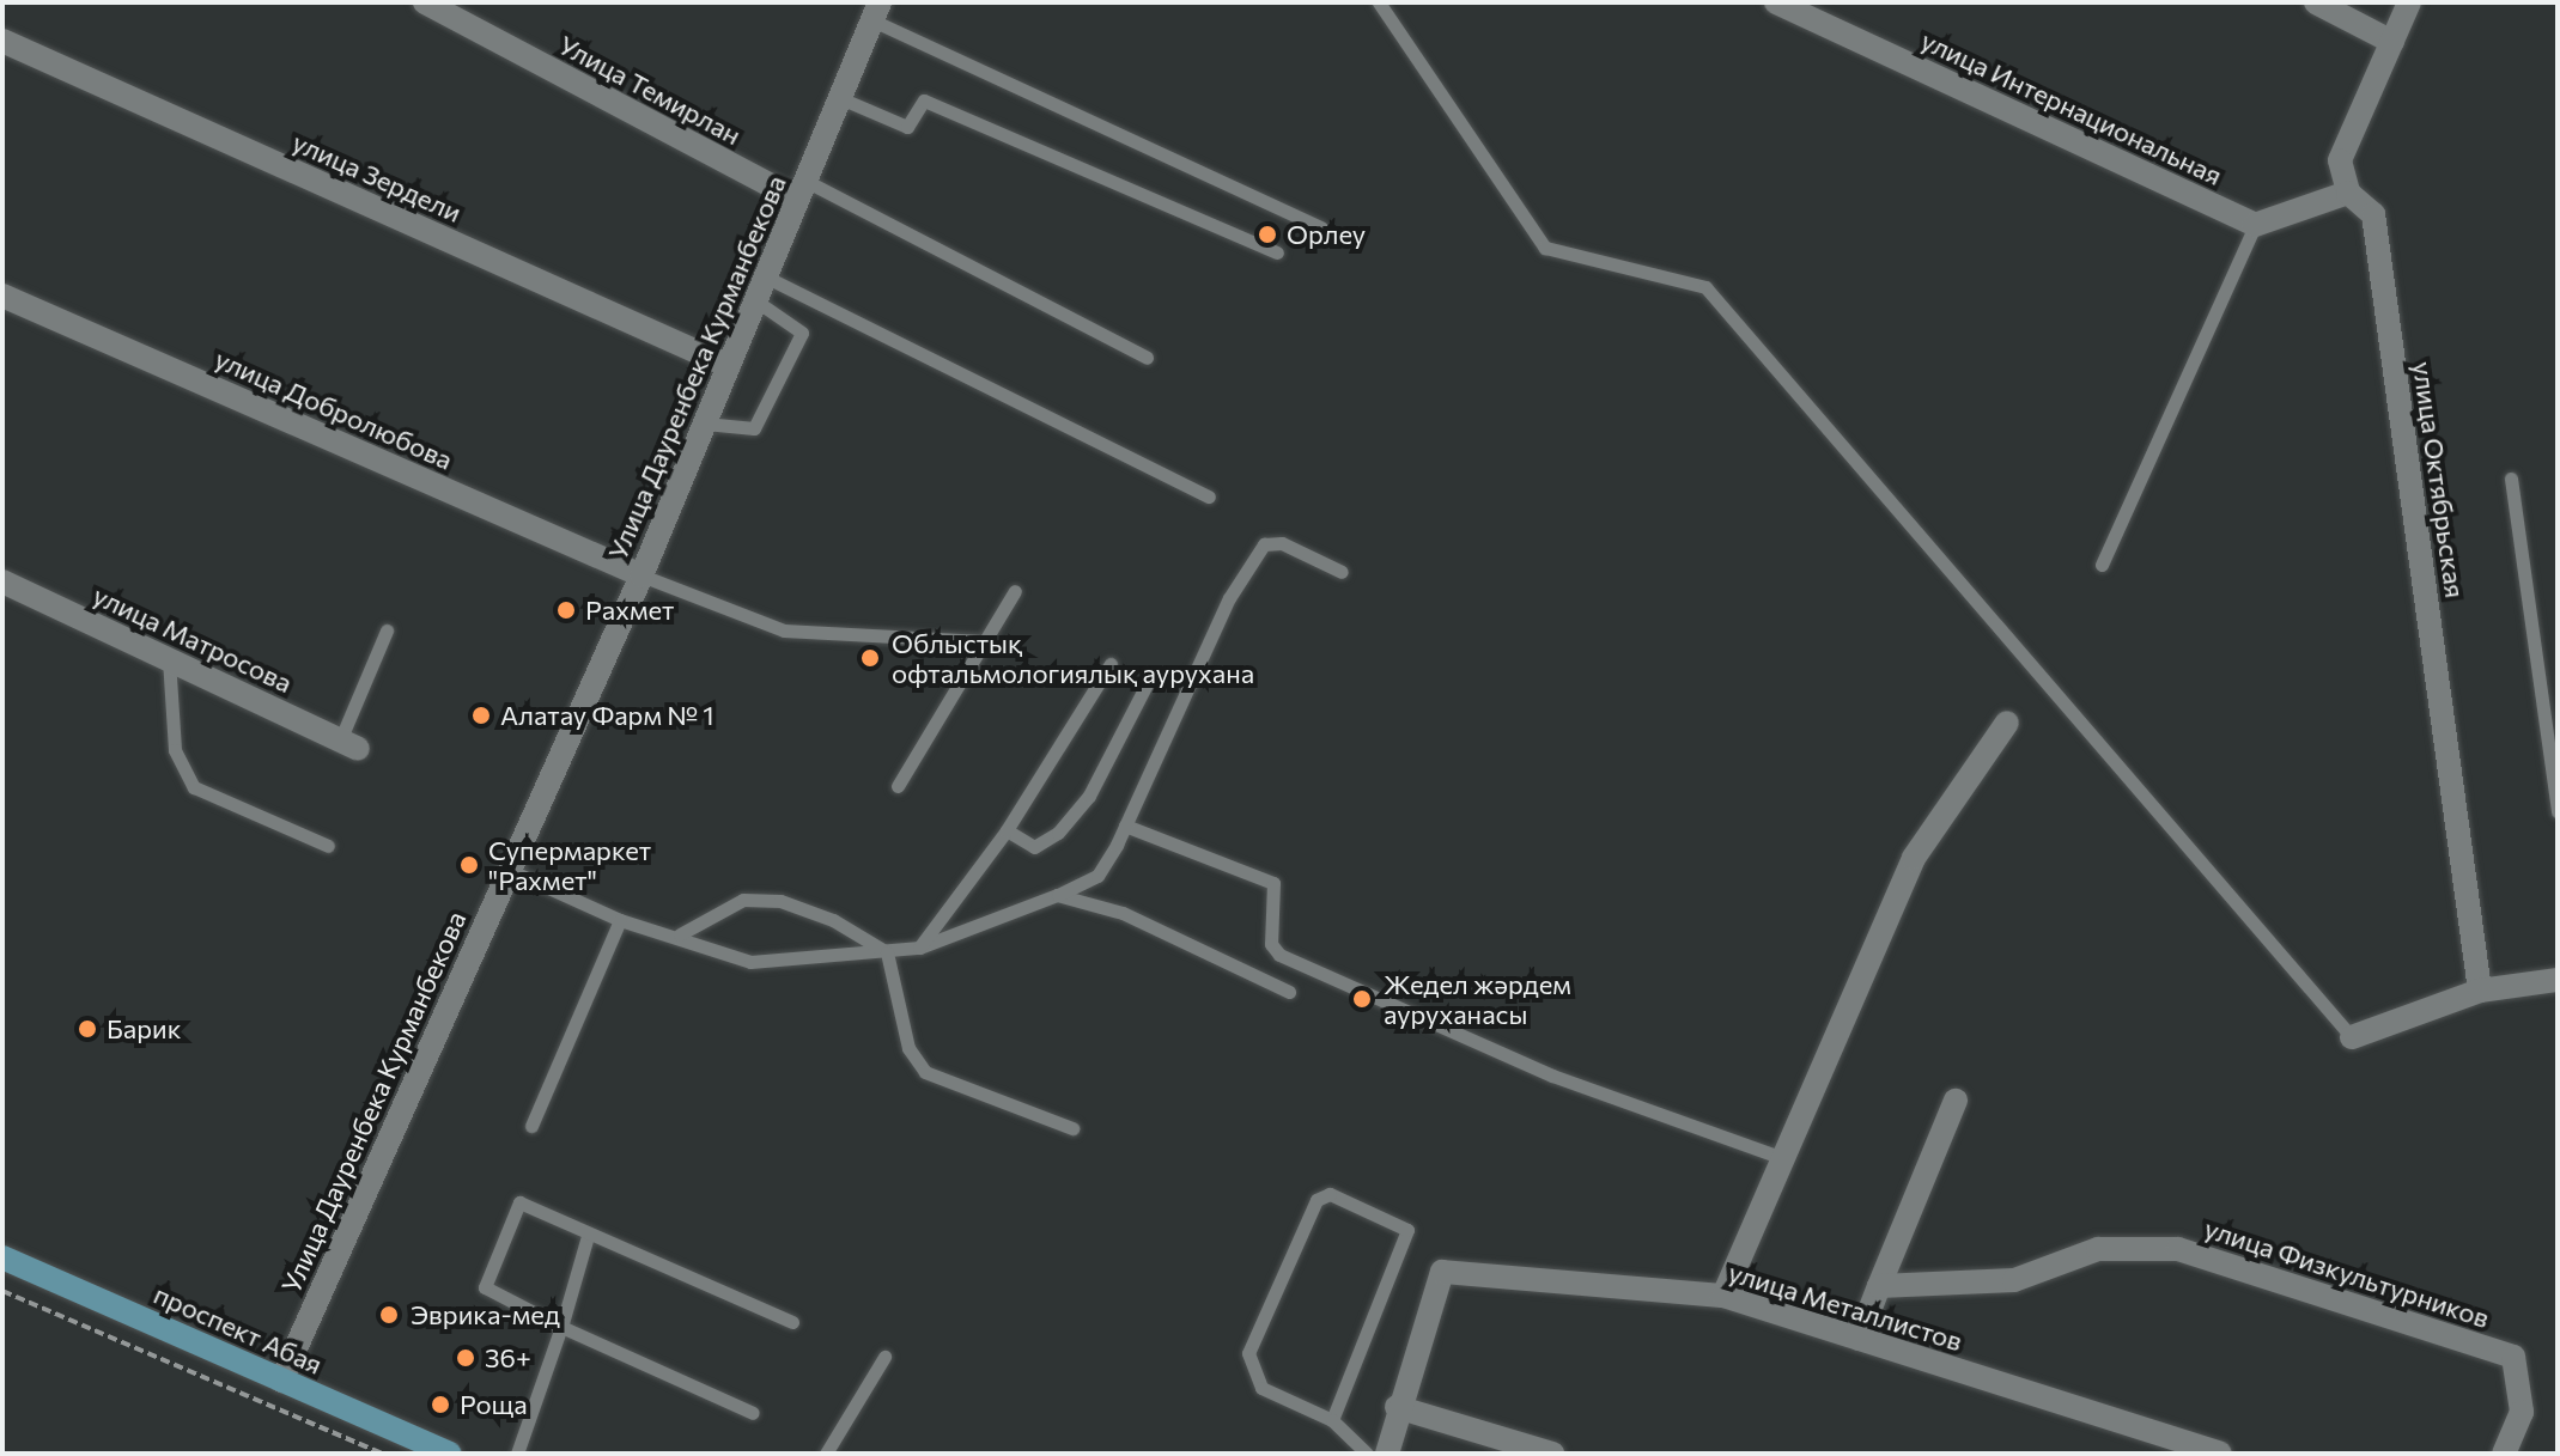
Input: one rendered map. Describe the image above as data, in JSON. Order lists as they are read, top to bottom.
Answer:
{
  "streets": {
    "main road": ["проспект Абая"],
    "street": [
      "Улица Темирлан",
      "улица Интернациональная",
      "улица Зердели",
      "Улица Дауренбека Курманбекова",
      "улица Добролюбова",
      "улица Октябрьская",
      "улица Матросова",
      "улица Физкультурников",
      "улица Металлистов"
    ]
  },
  "crossings": [
    ["Улица Темирлан", "Улица Дауренбека Курманбекова"],
    ["улица Зердели", "Улица Дауренбека Курманбекова"],
    ["Улица Дауренбека Курманбекова", "улица Добролюбова"],
    ["Улица Дауренбека Курманбекова", "проспект Абая"]
  ],
  "places": [
    "Орлеу",
    "Рахмет",
    "Облыстық офтальмологиялық аурухана",
    "Алатау Фарм № 1",
    "Супермаркет \"Рахмет\"",
    "Жедел жәрдем ауруханасы",
    "Барик",
    "Эврика-мед",
    "36+",
    "Роща"
  ]
}
